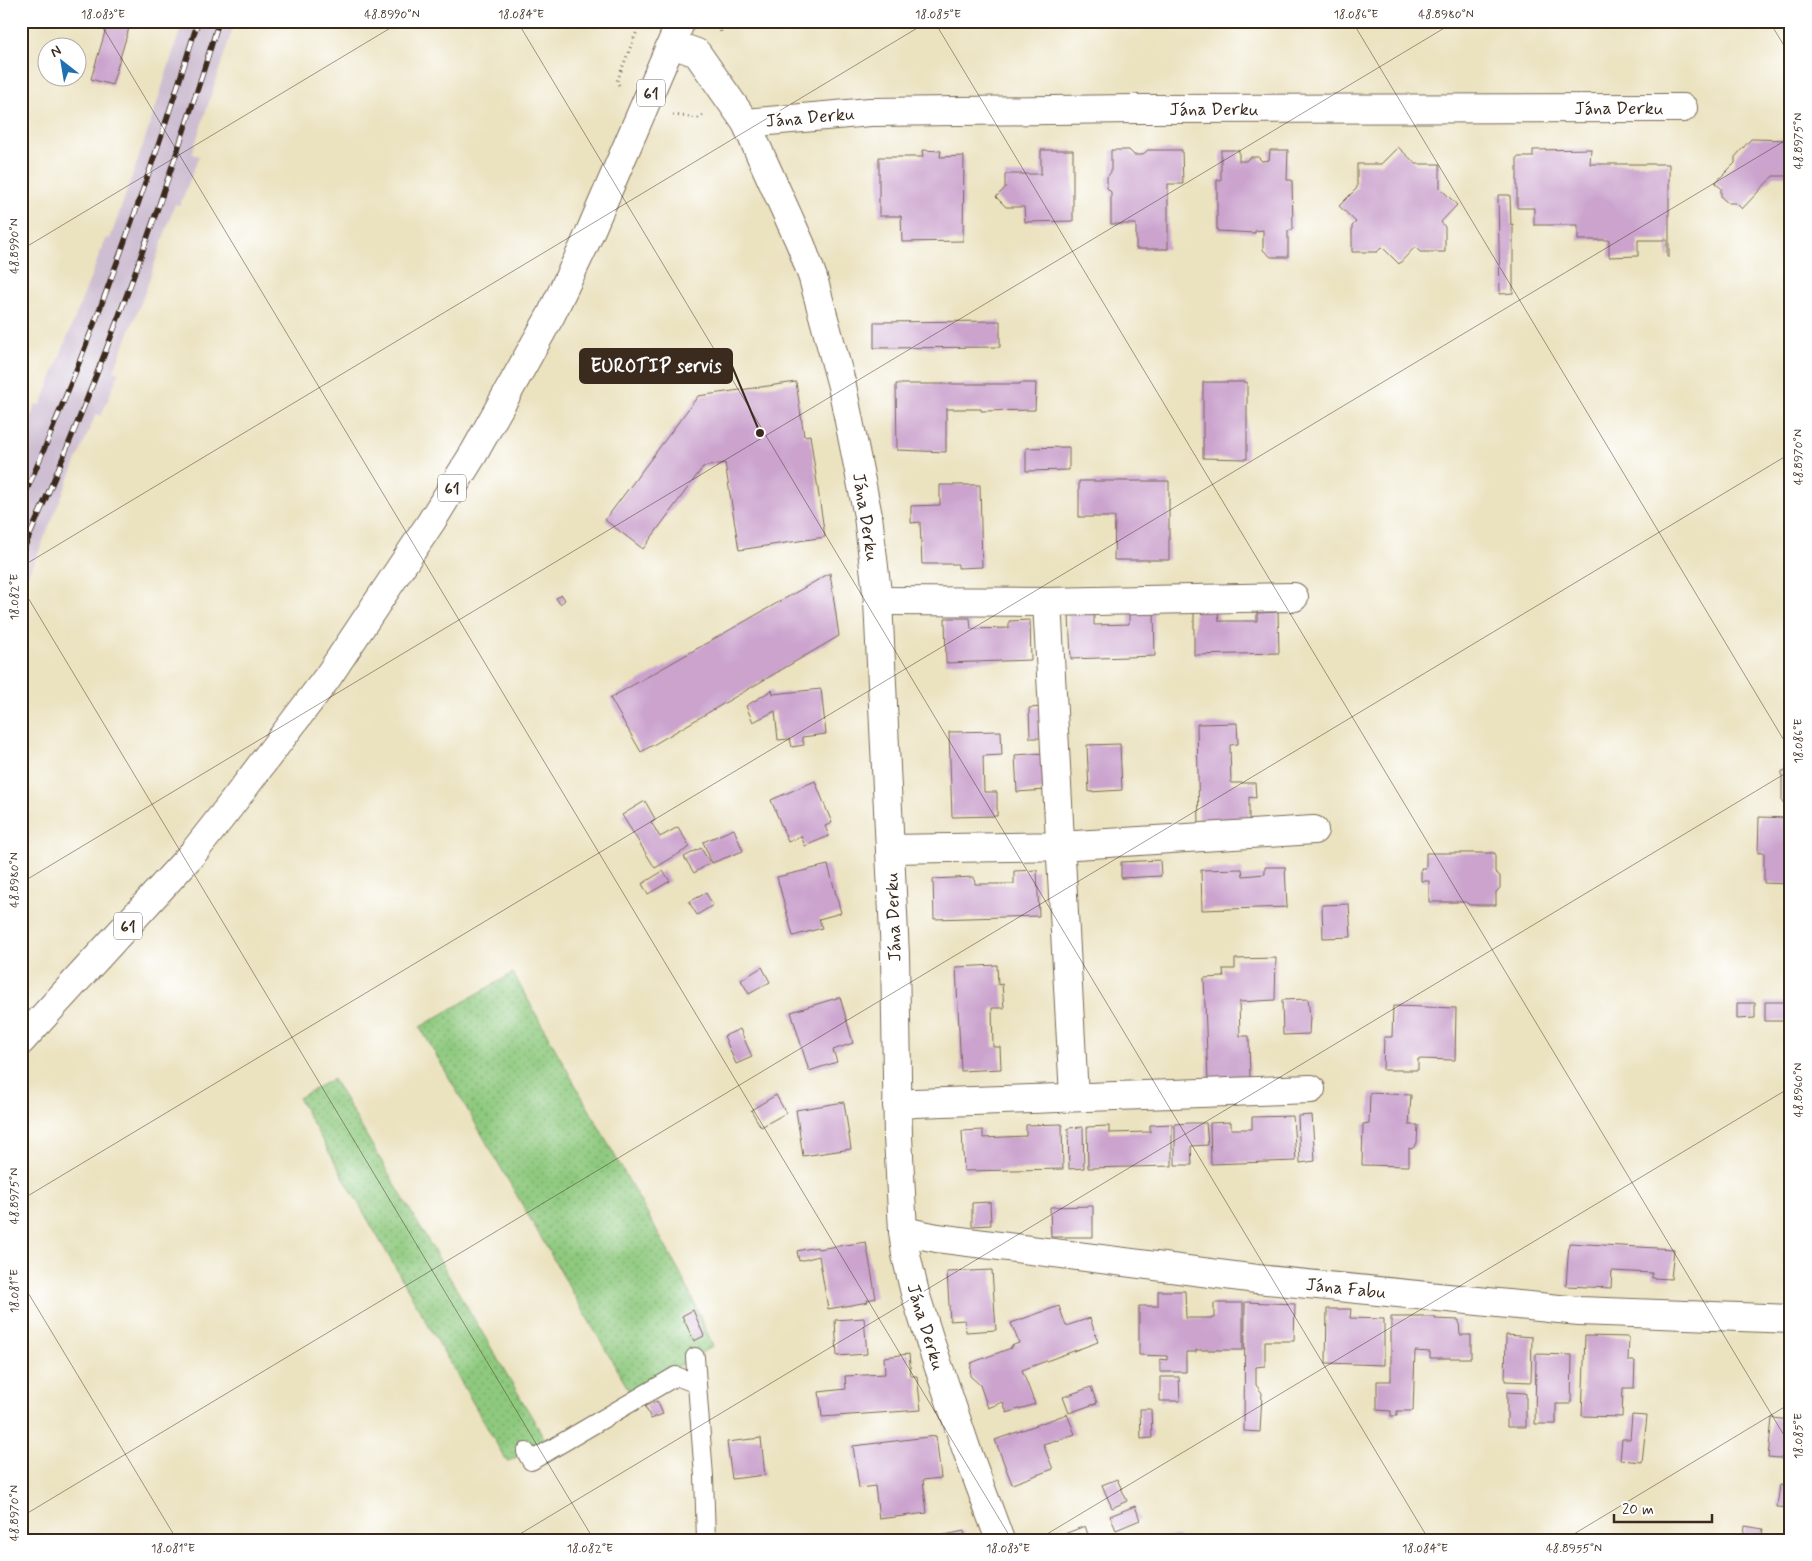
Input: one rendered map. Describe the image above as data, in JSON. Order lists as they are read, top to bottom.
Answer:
{
  "streets": {
    "street": ["61", "Jána Derku", "Jána Fabu"]
  },
  "crossings": [
    ["61", "Jána Derku"],
    ["Jána Derku", "Jána Fabu"]
  ],
  "places": ["EUROTIP servis"],
  "scale_bar": "20 m",
  "north": "top left",
  "coordinates": [
    "18.083°E",
    "48.8990°N",
    "18.084°E",
    "18.085°E",
    "18.086°E",
    "48.8980°N",
    "48.8975°N",
    "48.8970°N",
    "18.082°E",
    "48.8960°N",
    "18.081°E",
    "48.8955°N"
  ]
}
